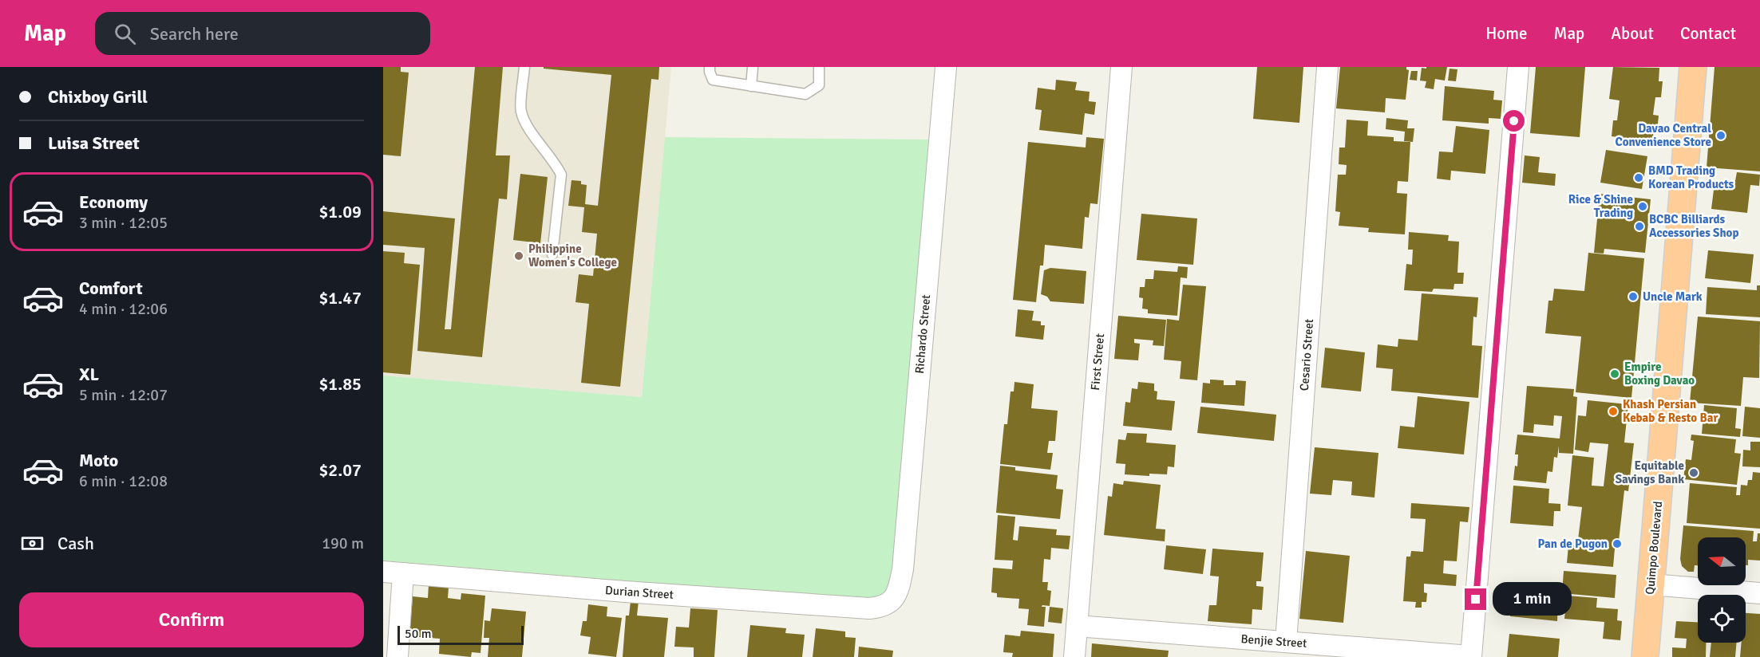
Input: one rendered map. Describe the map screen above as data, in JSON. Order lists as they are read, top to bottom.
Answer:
{
  "streets": {
    "main road": ["Quimpo Boulevard"],
    "street": [
      "Richardo Street",
      "Cesario Street",
      "First Street",
      "Durian Street",
      "Benjie Street"
    ]
  },
  "crossings": [
    ["Richardo Street", "Durian Street"],
    ["Cesario Street", "Benjie Street"],
    ["First Street", "Benjie Street"]
  ],
  "places": [
    "Davao Central Convenience Store",
    "BMD Trading Korean Products",
    "Rice & Shine Trading",
    "BCBC Billiards Accessories Shop",
    "Philippine Women's College",
    "Uncle Mark",
    "Empire Boxing Davao",
    "Khash Persian Kebab & Resto Bar",
    "Equitable Savings Bank",
    "Pan de Pugon"
  ],
  "scale_bar": "50 m",
  "north": "left",
  "page": {
    "header": "Map",
    "search": "Search here",
    "nav": [
      "Home",
      "Map",
      "About",
      "Contact"
    ],
    "banner": ["Chixboy Grill", "Luisa Street"],
    "list": [
      {
        "name": "Economy",
        "note": "3 min · 12:05",
        "value": "$1.09"
      },
      {
        "name": "Comfort",
        "note": "4 min · 12:06",
        "value": "$1.47"
      },
      {
        "name": "XL",
        "note": "5 min · 12:07",
        "value": "$1.85"
      },
      {
        "name": "Moto",
        "note": "6 min · 12:08",
        "value": "$2.07"
      }
    ],
    "pay": ["Cash", "190 m"],
    "bubble": "1 min",
    "buttons": "Confirm",
    "scale": "50 m"
  }
}
